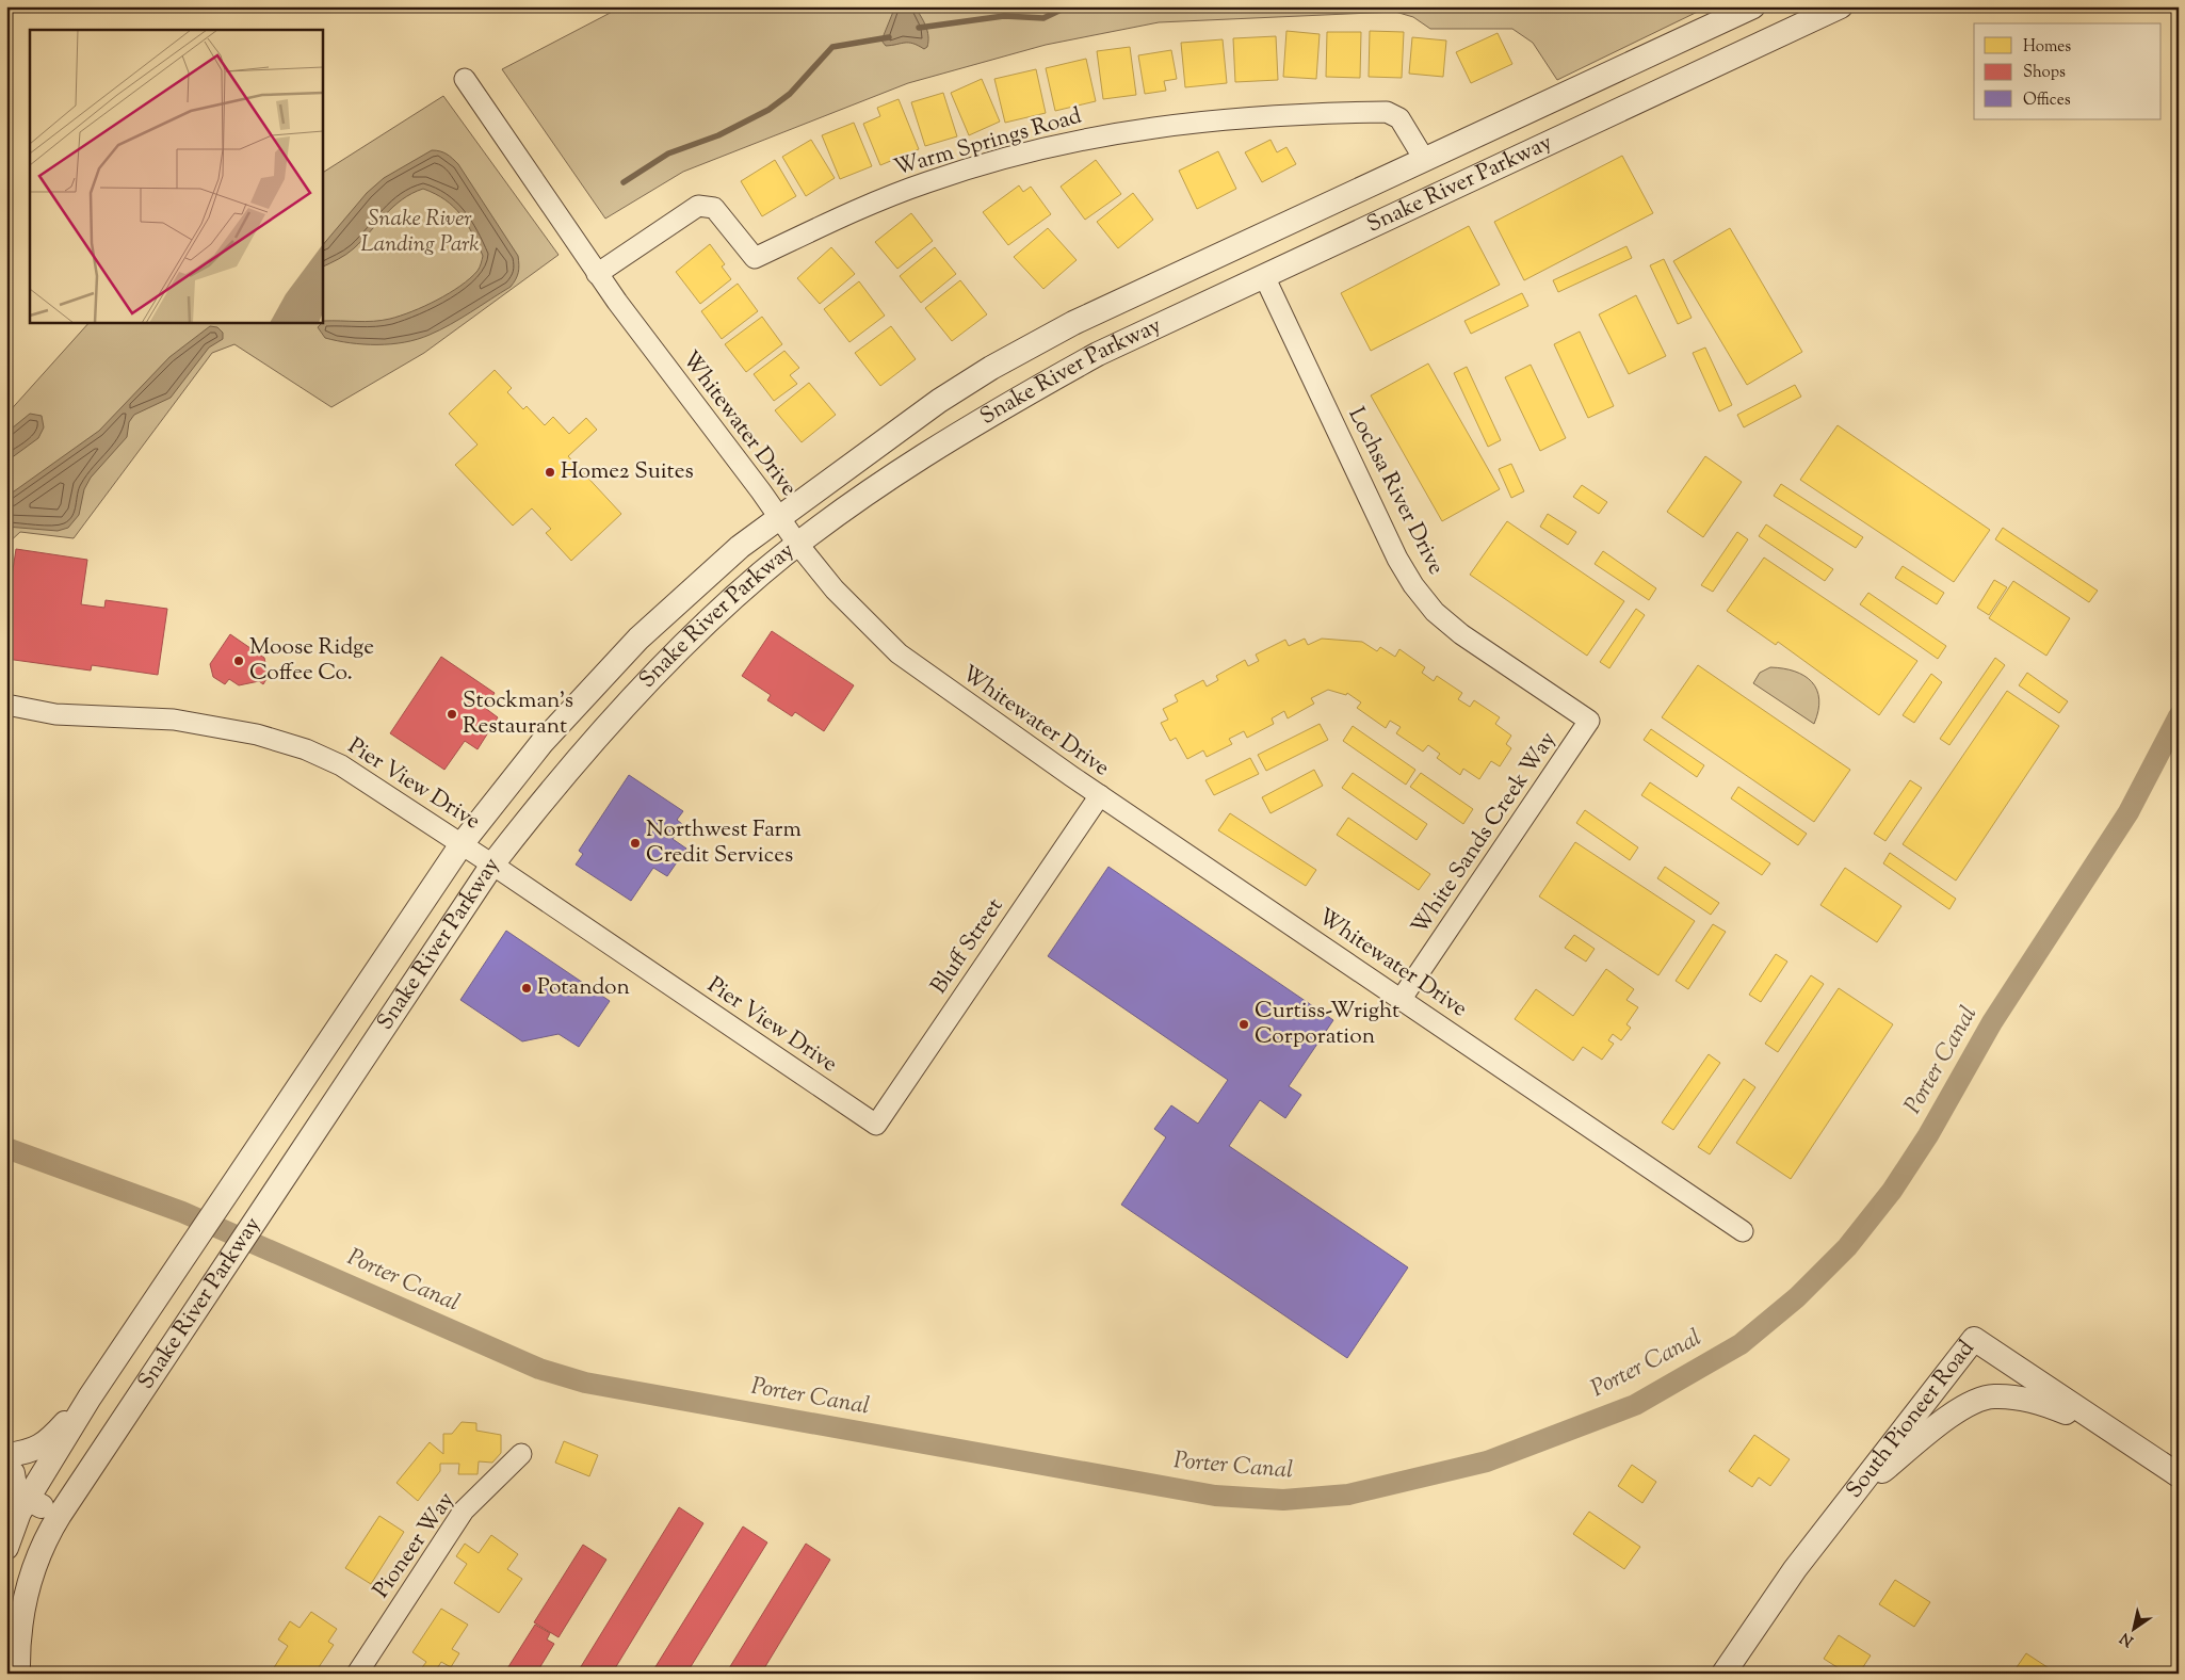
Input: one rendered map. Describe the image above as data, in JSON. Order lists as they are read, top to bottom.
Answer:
{
  "streets": {
    "street": [
      "Warm Springs Road",
      "Snake River Parkway",
      "Whitewater Drive",
      "Lochsa River Drive",
      "Pier View Drive",
      "White Sands Creek Way",
      "Bluff Street",
      "South Pioneer Road",
      "Pioneer Way"
    ]
  },
  "crossings": [
    ["Warm Springs Road", "Snake River Parkway"],
    ["Warm Springs Road", "Whitewater Drive"],
    ["Snake River Parkway", "Whitewater Drive"],
    ["Snake River Parkway", "Lochsa River Drive"],
    ["Snake River Parkway", "Pier View Drive"],
    ["Whitewater Drive", "White Sands Creek Way"],
    ["Whitewater Drive", "Bluff Street"],
    ["Lochsa River Drive", "White Sands Creek Way"],
    ["Pier View Drive", "Bluff Street"]
  ],
  "water": ["Porter Canal"],
  "parks": ["Snake River Landing Park"],
  "places": [
    "Home2 Suites",
    "Moose Ridge Coffee Co.",
    "Stockman's Restaurant",
    "Northwest Farm Credit Services",
    "Potandon",
    "Curtiss-Wright Corporation"
  ],
  "legend": ["Homes", "Shops", "Offices"],
  "north": "bottom left"
}
